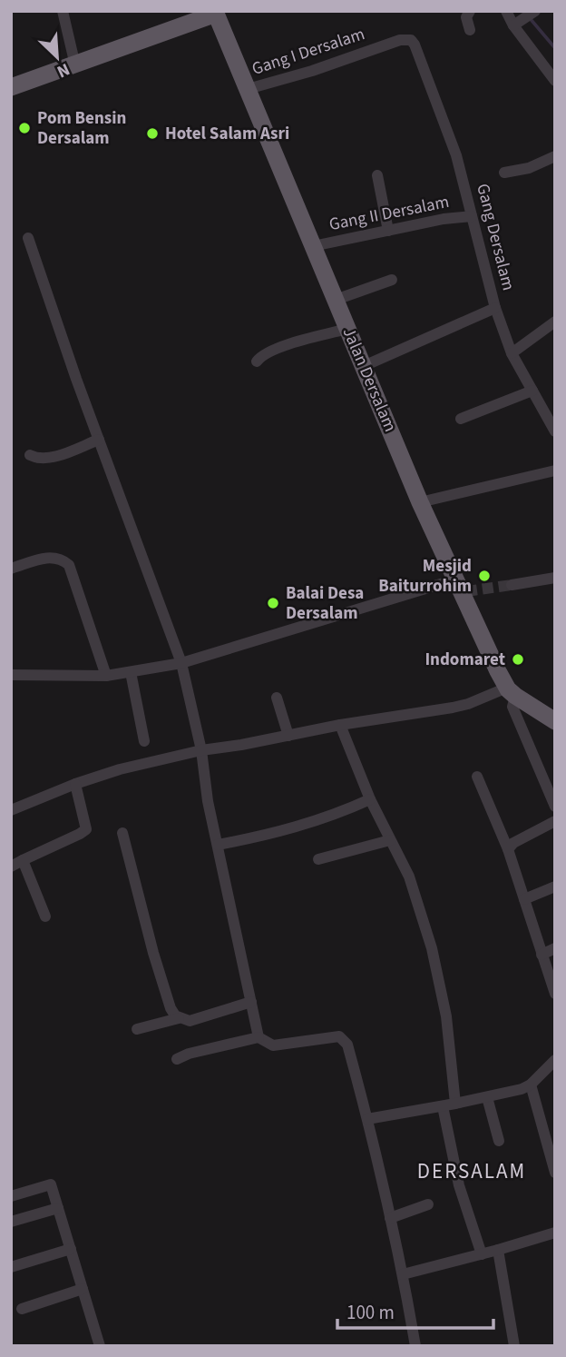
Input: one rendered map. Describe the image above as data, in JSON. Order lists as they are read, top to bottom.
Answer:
{
  "streets": {
    "main road": ["Jalan Dersalam"],
    "street": ["Gang I Dersalam", "Gang II Dersalam", "Gang Dersalam"]
  },
  "crossings": [
    ["Gang I Dersalam", "Gang Dersalam"],
    ["Gang I Dersalam", "Jalan Dersalam"],
    ["Gang II Dersalam", "Gang Dersalam"],
    ["Gang II Dersalam", "Jalan Dersalam"]
  ],
  "districts": ["DERSALAM"],
  "places": [
    "Pom Bensin Dersalam",
    "Hotel Salam Asri",
    "Mesjid Baiturrohim",
    "Balai Desa Dersalam",
    "Indomaret"
  ],
  "scale_bar": "100 m",
  "north": "bottom right"
}
